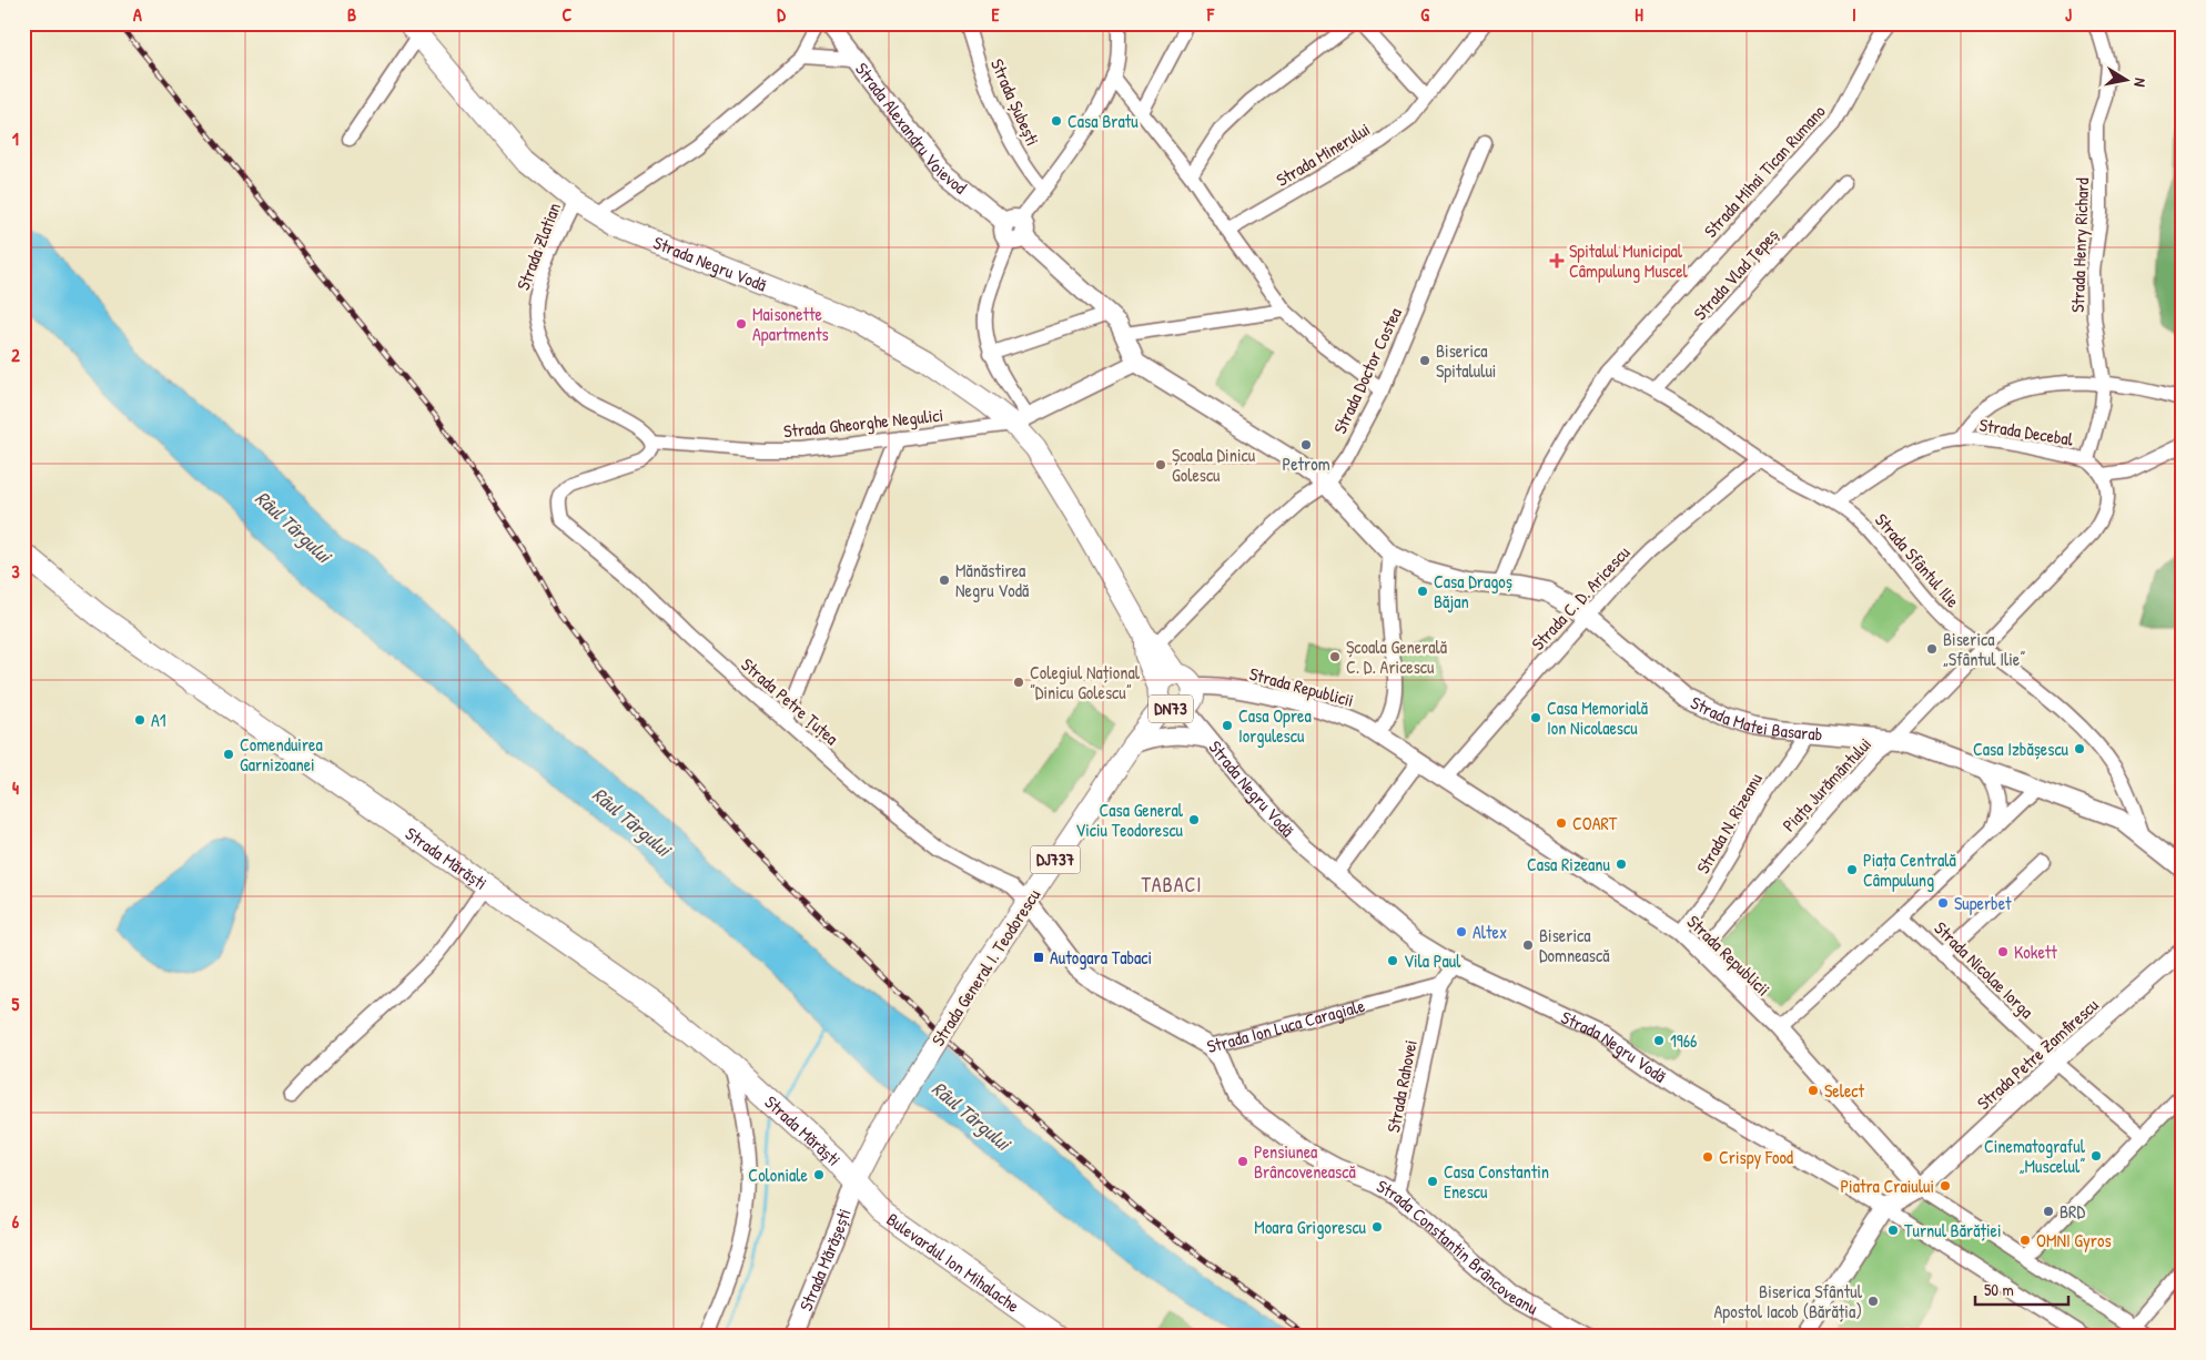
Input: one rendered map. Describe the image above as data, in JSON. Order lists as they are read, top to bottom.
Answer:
{
  "streets": {
    "highway": ["Strada Mărăști", "Bulevardul Ion Mihalache"],
    "main road": [
      "Strada Alexandru Voievod",
      "Strada Negru Vodă",
      "DN73",
      "Strada Matei Basarab",
      "DJ737",
      "Strada General I. Teodorescu",
      "Strada Ion Luca Caragiale",
      "Strada Constantin Brâncoveanu",
      "Strada Mărășești"
    ],
    "street": [
      "Strada Șubești",
      "Strada Minerului",
      "Strada Mihai Tican Rumano",
      "Strada Henry Richard",
      "Strada Zlatian",
      "Strada Vlad Țepeș",
      "Strada Doctor Costea",
      "Strada Gheorghe Negulici",
      "Strada Decebal",
      "Strada Sfântul Ilie",
      "Strada C. D. Aricescu",
      "Strada Republicii",
      "Strada Petre Țuțea",
      "Piața Jurământului",
      "Strada N. Rizeanu",
      "Strada Nicolae Iorga",
      "Strada Petre Zamfirescu",
      "Strada Rahovei"
    ]
  },
  "crossings": [
    ["Strada Alexandru Voievod", "Strada Matei Basarab"],
    ["Strada Mihai Tican Rumano", "Strada Sfântul Ilie"],
    ["Strada Mihai Tican Rumano", "Strada Matei Basarab"],
    ["Strada Henry Richard", "Strada Decebal"],
    ["Strada Zlatian", "Strada Negru Vodă"],
    ["Strada Zlatian", "Strada Gheorghe Negulici"],
    ["Strada Zlatian", "Strada Petre Țuțea"],
    ["Strada Negru Vodă", "Strada Doctor Costea"],
    ["Strada Negru Vodă", "Strada Gheorghe Negulici"],
    ["Strada Negru Vodă", "Strada Republicii"],
    ["Strada Negru Vodă", "DN73"],
    ["Strada Negru Vodă", "Strada General I. Teodorescu"],
    ["Strada Negru Vodă", "Strada Petre Zamfirescu"],
    ["Strada Vlad Țepeș", "Strada Sfântul Ilie"],
    ["Strada Doctor Costea", "Strada Matei Basarab"],
    ["Strada Gheorghe Negulici", "Strada Petre Țuțea"],
    ["Strada Decebal", "Strada Sfântul Ilie"],
    ["Strada Sfântul Ilie", "Strada C. D. Aricescu"],
    ["Strada Sfântul Ilie", "Strada Matei Basarab"],
    ["Strada Sfântul Ilie", "Piața Jurământului"],
    ["Strada C. D. Aricescu", "Strada Republicii"],
    ["Strada C. D. Aricescu", "Strada Matei Basarab"],
    ["Strada Republicii", "DN73"],
    ["Strada Republicii", "Piața Jurământului"],
    ["Strada Republicii", "Strada N. Rizeanu"],
    ["Strada Republicii", "Strada Petre Zamfirescu"],
    ["Strada Petre Țuțea", "Strada General I. Teodorescu"],
    ["Strada Petre Țuțea", "Strada Ion Luca Caragiale"],
    ["DN73", "Strada General I. Teodorescu"],
    ["Strada Matei Basarab", "Piața Jurământului"],
    ["Strada Matei Basarab", "Strada N. Rizeanu"],
    ["Strada Mărăști", "Strada General I. Teodorescu"],
    ["Strada Mărăști", "Strada Mărășești"],
    ["Strada Mărăști", "Bulevardul Ion Mihalache"],
    ["Strada General I. Teodorescu", "Strada Ion Luca Caragiale"],
    ["Strada General I. Teodorescu", "Strada Mărășești"],
    ["Strada General I. Teodorescu", "Bulevardul Ion Mihalache"],
    ["Strada Nicolae Iorga", "Strada Petre Zamfirescu"],
    ["Strada Ion Luca Caragiale", "Strada Rahovei"],
    ["Strada Ion Luca Caragiale", "Strada Constantin Brâncoveanu"],
    ["Strada Rahovei", "Strada Constantin Brâncoveanu"],
    ["Strada Mărășești", "Bulevardul Ion Mihalache"]
  ],
  "districts": ["TABACI"],
  "water": ["Râul Târgului"],
  "places": {
    "other": [
      "Casa Bratu",
      "Maisonette Apartments",
      "Biserica Spitalului",
      "Petrom",
      "Școala Dinicu Golescu",
      "Mănăstirea Negru Vodă",
      "Casa Dragoș Băjan",
      "Biserica „Sfântul Ilie”",
      "Școala Generală C. D. Aricescu",
      "Colegiul Național ”Dinicu Golescu”",
      "Casa Memorială Ion Nicolaescu",
      "A1",
      "Casa Oprea Iorgulescu",
      "Casa Izbășescu",
      "Comenduirea Garnizoanei",
      "Casa General Viciu Teodorescu",
      "COART",
      "Casa Rizeanu",
      "Piața Centrală Câmpulung",
      "Superbet",
      "Altex",
      "Biserica Domnească",
      "Kokett",
      "Vila Paul",
      "1966",
      "Select",
      "Cinematograful „Muscelul”",
      "Crispy Food",
      "Pensiunea Brâncovenească",
      "Coloniale",
      "Casa Constantin Enescu",
      "Piatra Craiului",
      "BRD",
      "Moara Grigorescu",
      "Turnul Bărăției",
      "OMNI Gyros",
      "Biserica Sfântul Apostol Iacob (Bărăția)"
    ],
    "health": ["Spitalul Municipal Câmpulung Muscel"],
    "transit": ["Autogara Tabaci"]
  },
  "scale_bar": "50 m",
  "north": "right",
  "grid": {
    "columns": [
      "A",
      "B",
      "C",
      "D",
      "E",
      "F",
      "G",
      "H",
      "I",
      "J"
    ],
    "rows": [
      "1",
      "2",
      "3",
      "4",
      "5",
      "6"
    ]
  }
}
